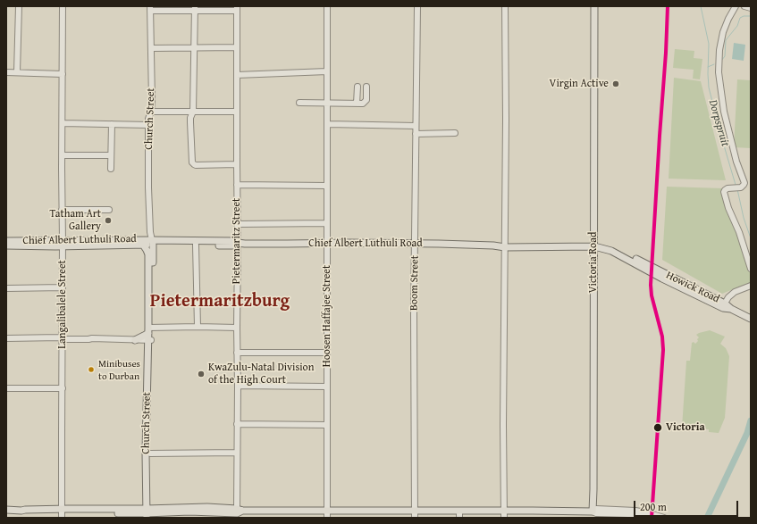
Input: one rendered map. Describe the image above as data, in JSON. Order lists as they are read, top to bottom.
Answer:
{
  "streets": {
    "main road": [
      "Church Street",
      "Chief Albert Luthuli Road",
      "Victoria Road",
      "Howick Road"
    ],
    "street": [
      "Pietermaritz Street",
      "Boom Street",
      "Langalibalele Street",
      "Hoosen Haffajee Street"
    ]
  },
  "crossings": [
    ["Church Street", "Chief Albert Luthuli Road"],
    ["Chief Albert Luthuli Road", "Pietermaritz Street"],
    ["Chief Albert Luthuli Road", "Victoria Road"],
    ["Chief Albert Luthuli Road", "Boom Street"],
    ["Chief Albert Luthuli Road", "Howick Road"],
    ["Chief Albert Luthuli Road", "Langalibalele Street"],
    ["Chief Albert Luthuli Road", "Hoosen Haffajee Street"],
    ["Victoria Road", "Howick Road"]
  ],
  "districts": ["Pietermaritzburg"],
  "water": ["Dorpspruit"],
  "places": [
    "Virgin Active",
    "Tatham Art Gallery",
    "Minibuses to Durban",
    "KwaZulu-Natal Division of the High Court",
    "Victoria"
  ],
  "scale_bar": "200 m"
}
